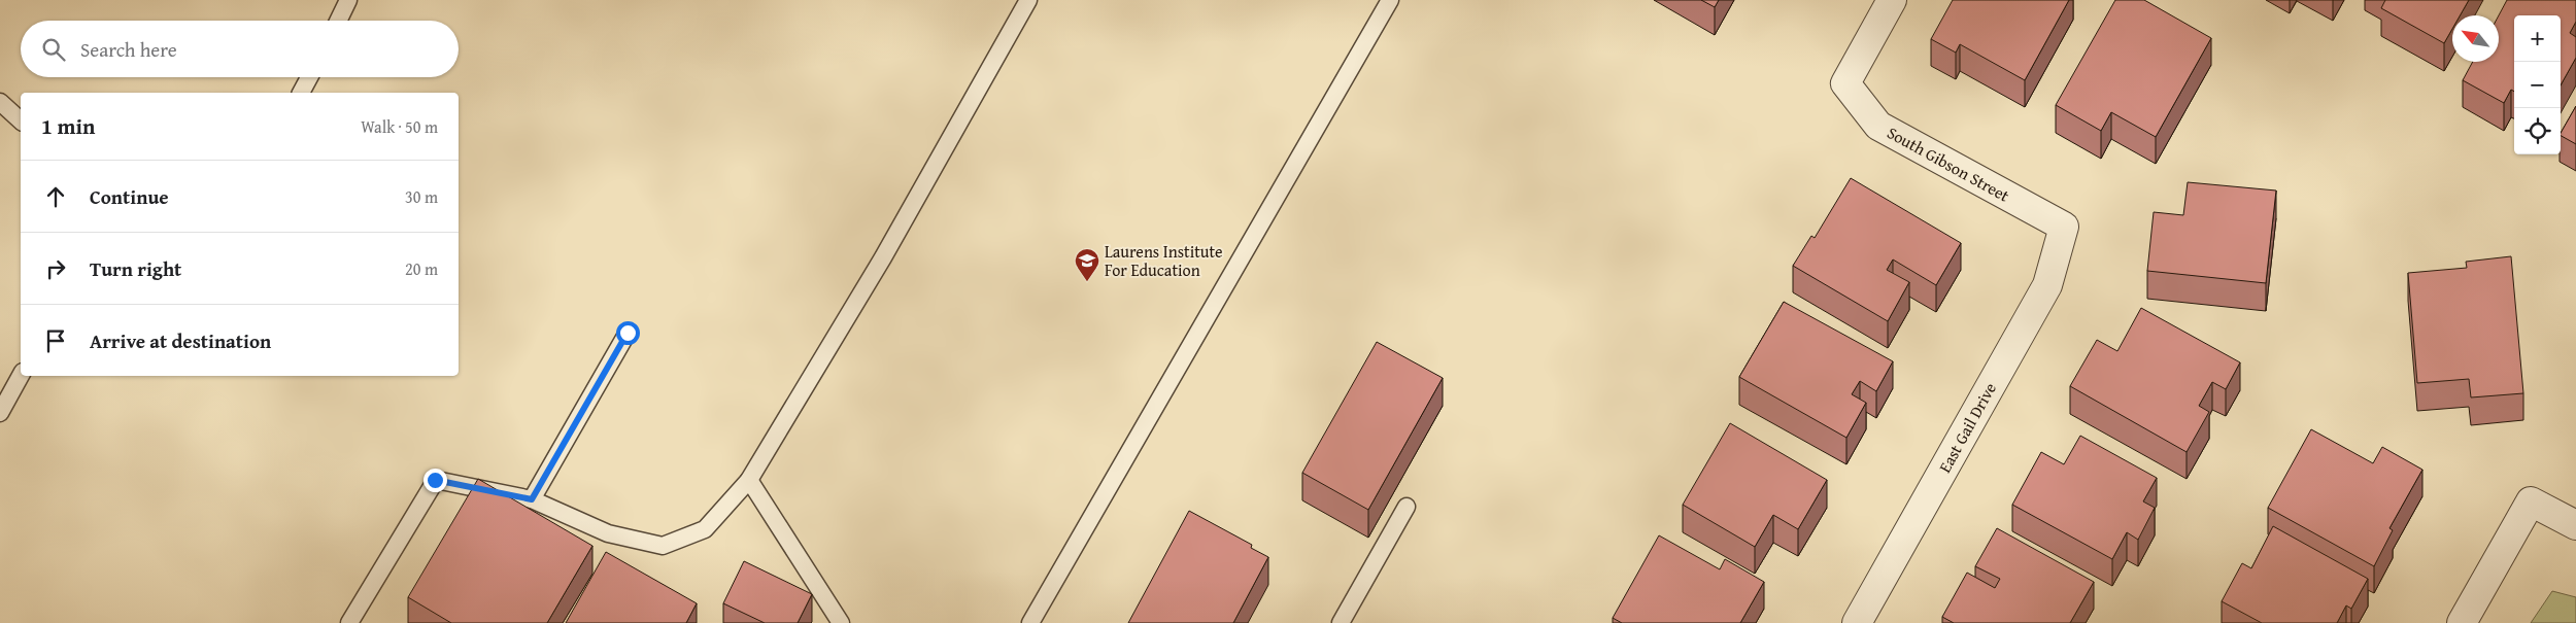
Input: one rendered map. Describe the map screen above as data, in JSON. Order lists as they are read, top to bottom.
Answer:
{
  "streets": {
    "street": ["South Gibson Street", "East Gail Drive"]
  },
  "crossings": [
    ["South Gibson Street", "East Gail Drive"]
  ],
  "places": {
    "school or university": ["Laurens Institute For Education"]
  },
  "north": "top left",
  "page": {
    "map_buttons": ["+", "−"],
    "search": "Search here",
    "heading": ["1 min", "Walk · 50 m"],
    "list": [
      ["Continue", "30 m"],
      ["Turn right", "20 m"],
      "Arrive at destination"
    ]
  }
}
